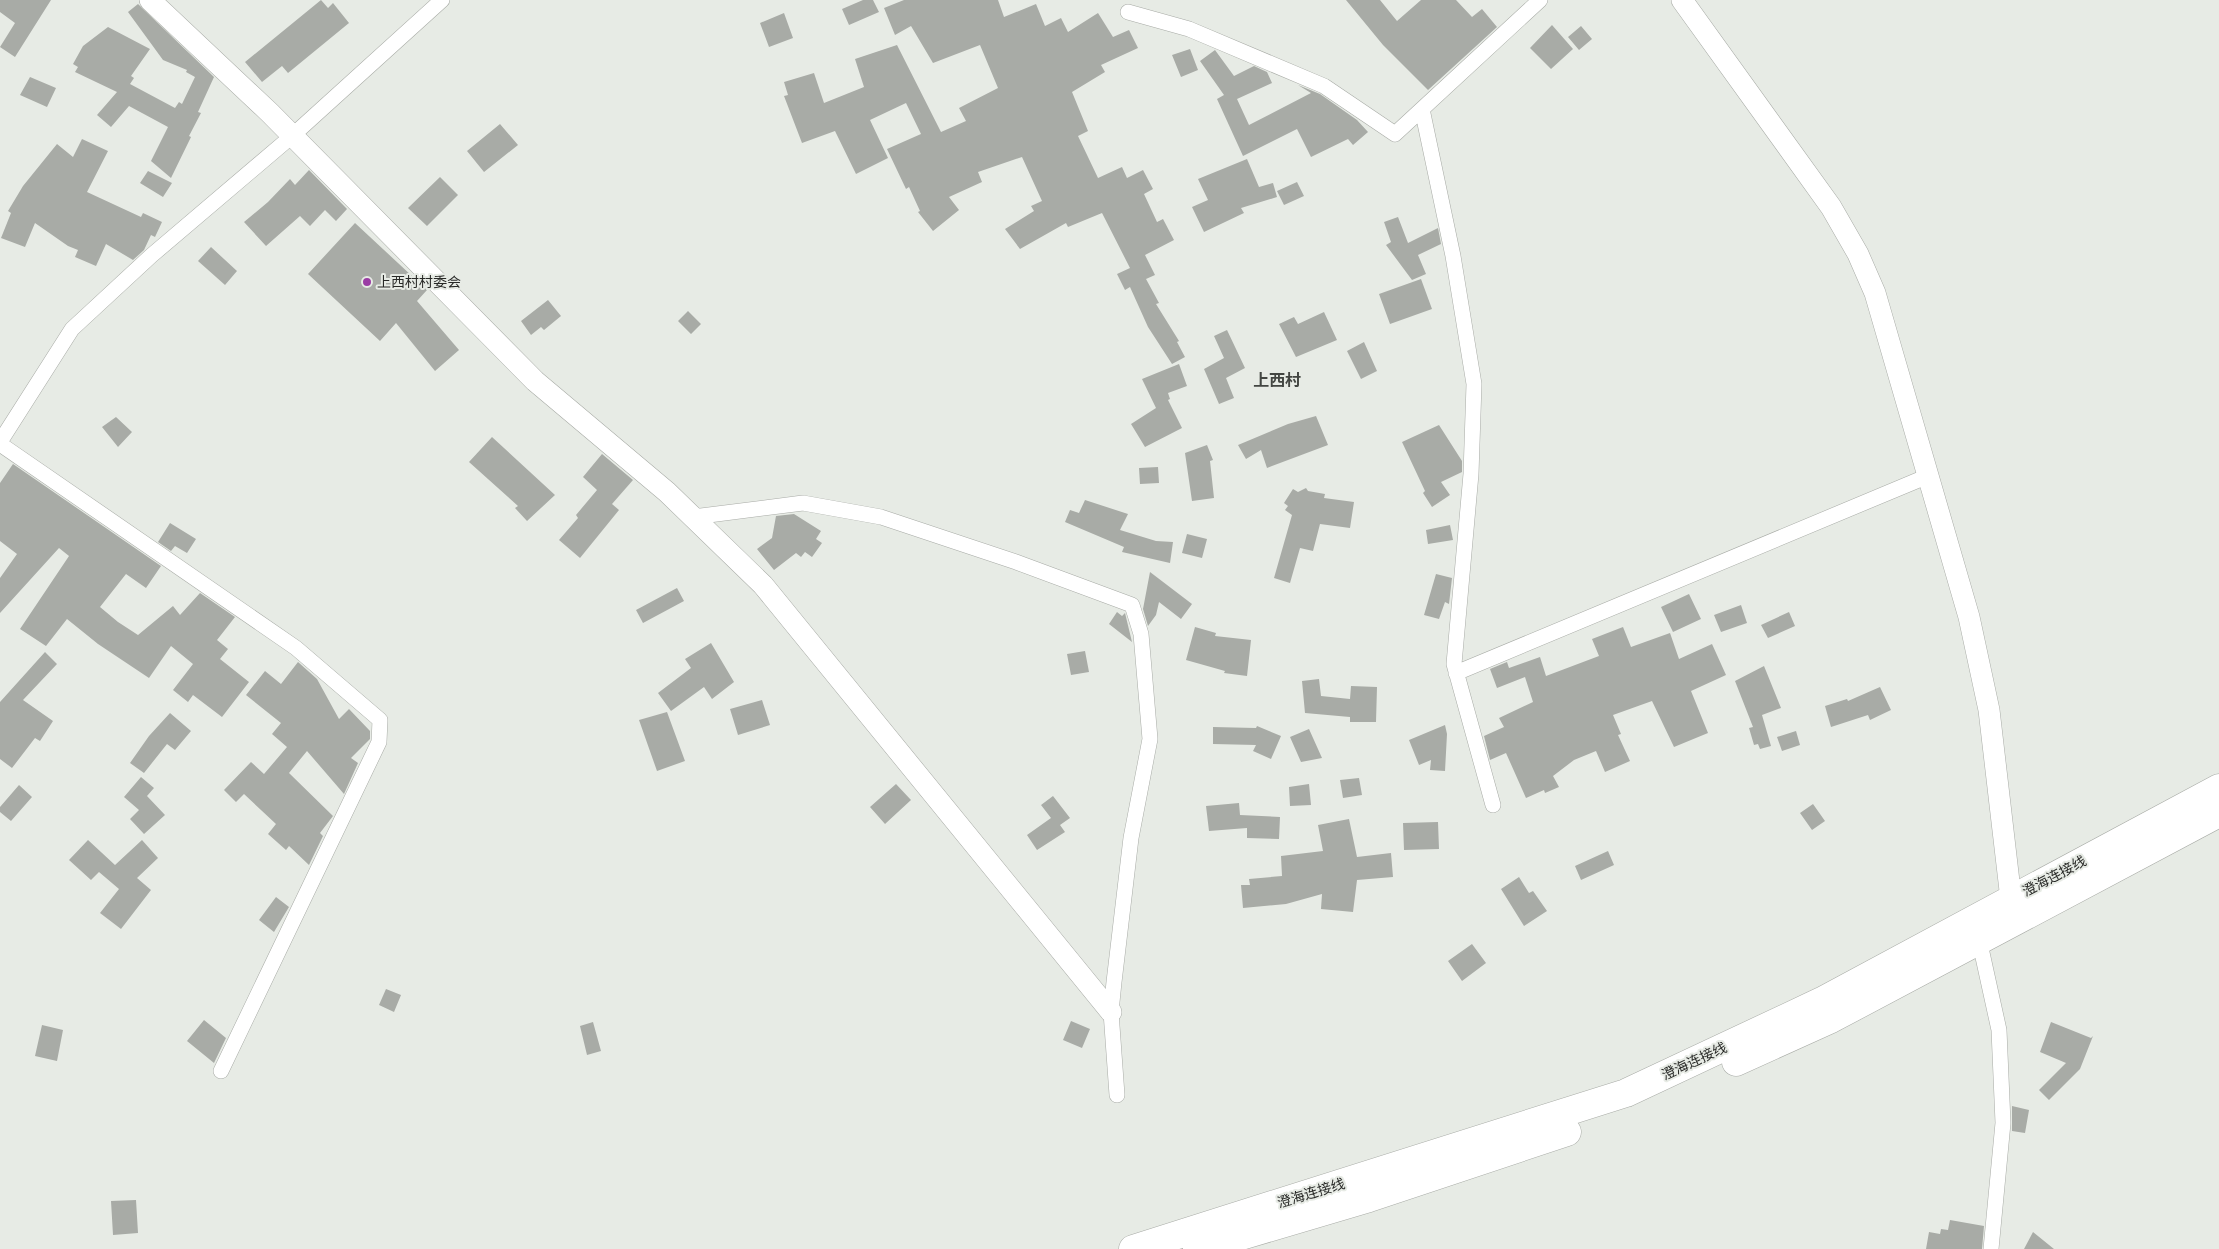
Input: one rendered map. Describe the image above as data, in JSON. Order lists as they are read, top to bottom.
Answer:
{
  "streets": {
    "highway": ["澄海连接线"]
  },
  "districts": ["上西村"],
  "places": ["上西村村委会"]
}
